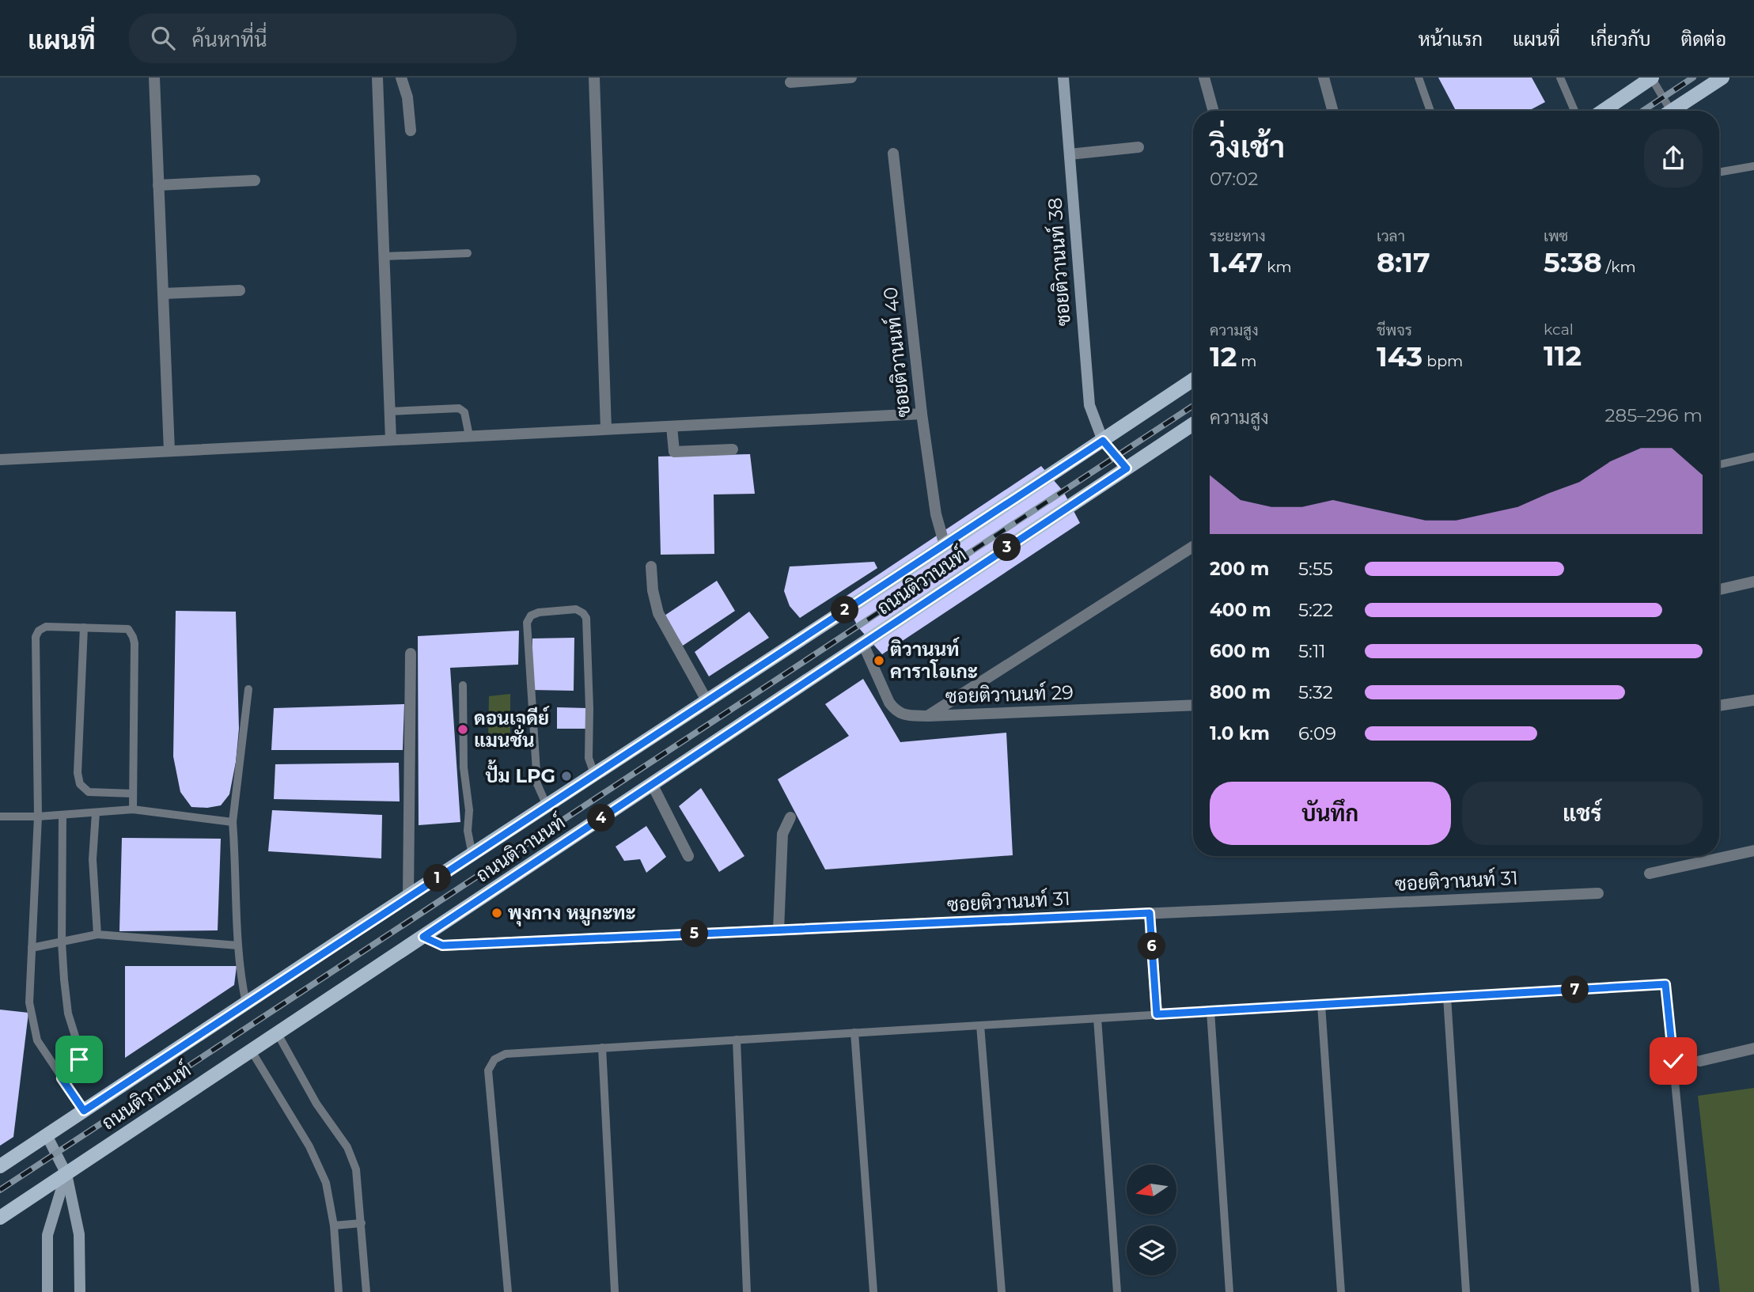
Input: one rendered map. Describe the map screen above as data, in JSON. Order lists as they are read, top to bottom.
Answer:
{
  "streets": {
    "main road": ["ถนนติวานนท์"],
    "street": [
      "ซอยติวานนท์ 38",
      "ซอยติวานนท์ 40",
      "ซอยติวานนท์ 29",
      "ซอยติวานนท์ 31"
    ]
  },
  "crossings": [
    ["ซอยติวานนท์ 38", "ถนนติวานนท์"],
    ["ซอยติวานนท์ 40", "ถนนติวานนท์"],
    ["ถนนติวานนท์", "ซอยติวานนท์ 29"],
    ["ถนนติวานนท์", "ซอยติวานนท์ 31"]
  ],
  "places": [
    "ติวานนท์ คาราโอเกะ",
    "ดอนเจดีย์ แมนชั่น",
    "ปั้ม LPG",
    "พุงกาง หมูกะทะ"
  ],
  "north": "left",
  "page": {
    "header": "แผนที่",
    "search": "ค้นหาที่นี่",
    "nav": [
      "หน้าแรก",
      "แผนที่",
      "เกี่ยวกับ",
      "ติดต่อ"
    ],
    "heading": ["วิ่งเช้า", "07:02"],
    "stats": [
      ["ระยะทาง", "1.47 km"],
      ["เวลา", "8:17"],
      ["เพซ", "5:38 /km"],
      ["ความสูง", "12 m"],
      ["ชีพจร", "143 bpm"],
      ["kcal", "112"]
    ],
    "chart": ["ความสูง", "285–296 m"],
    "pins": [
      "3",
      "2",
      "4",
      "1",
      "5",
      "6",
      "7"
    ],
    "list": [
      {
        "name": "200 m",
        "note": "5:55"
      },
      {
        "name": "400 m",
        "note": "5:22"
      },
      {
        "name": "600 m",
        "note": "5:11"
      },
      {
        "name": "800 m",
        "note": "5:32"
      },
      {
        "name": "1.0 km",
        "note": "6:09"
      }
    ],
    "buttons": ["บันทึก", "แชร์"]
  }
}
